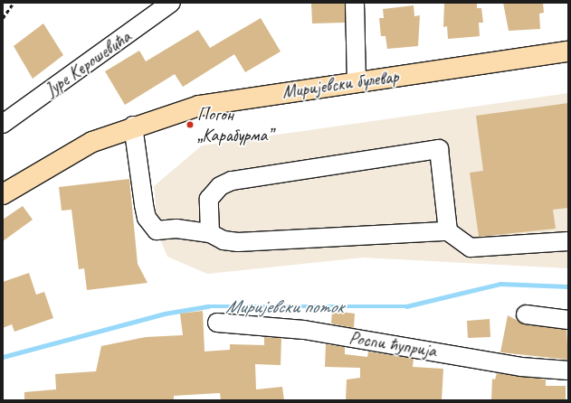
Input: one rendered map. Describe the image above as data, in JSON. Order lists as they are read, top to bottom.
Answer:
{
  "streets": {
    "main road": ["Миријевски булевар"],
    "street": ["Јуре Керошевића", "Роспи ћуприја"]
  },
  "water": ["Миријевски поток"],
  "places": ["Погон „Карабурма”"]
}
